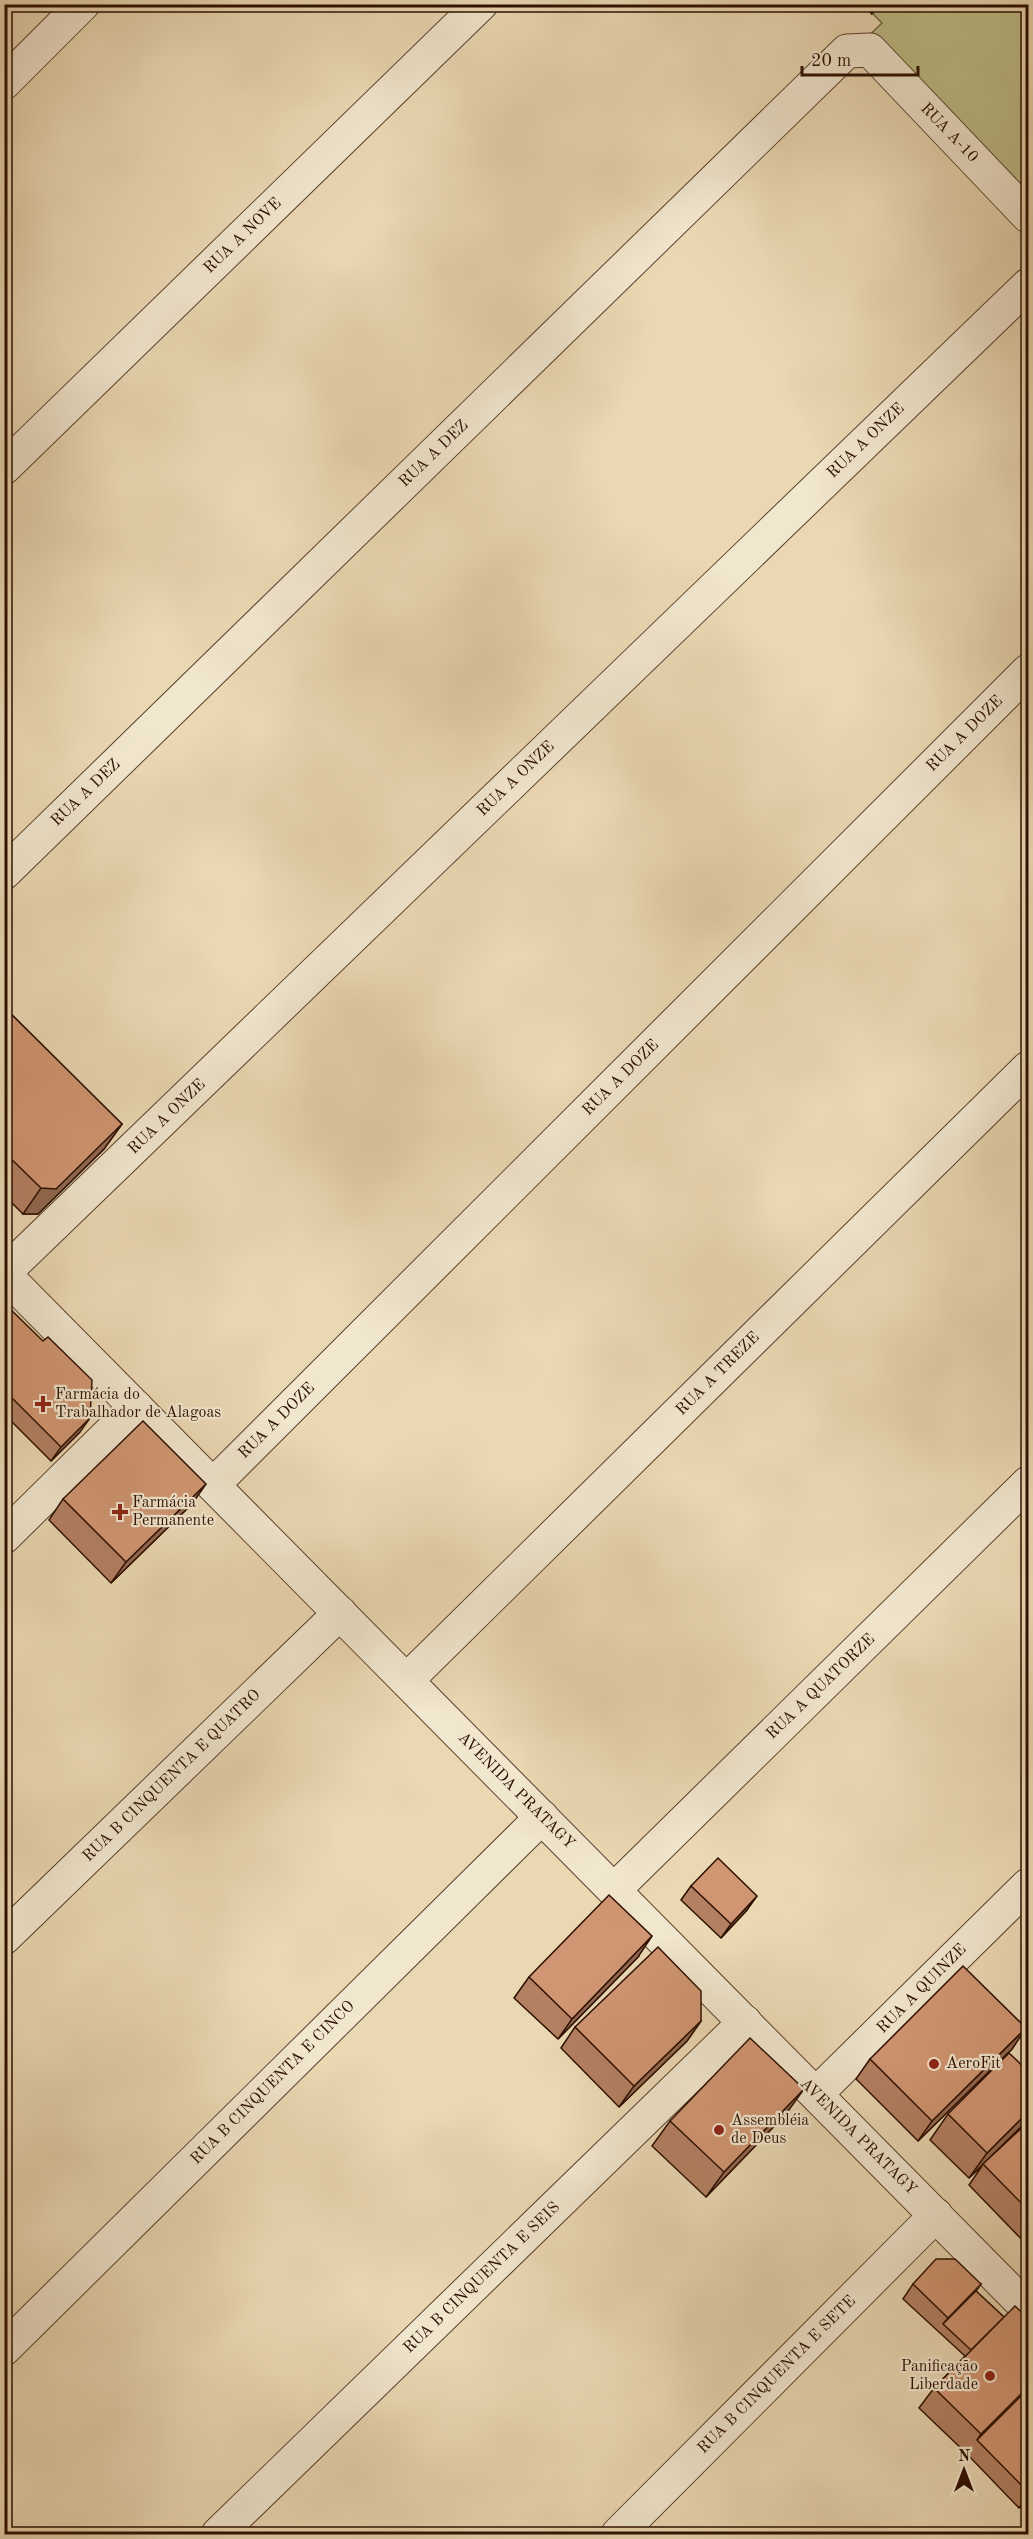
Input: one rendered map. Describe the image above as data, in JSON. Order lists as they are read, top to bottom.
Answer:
{
  "streets": {
    "street": [
      "RUA A-10",
      "RUA A NOVE",
      "RUA A ONZE",
      "RUA A DEZ",
      "RUA A DOZE",
      "RUA A TREZE",
      "RUA A QUATORZE",
      "RUA B CINQUENTA E QUATRO",
      "AVENIDA PRATAGY",
      "RUA A QUINZE",
      "RUA B CINQUENTA E CINCO",
      "RUA B CINQUENTA E SEIS",
      "RUA B CINQUENTA E SETE"
    ]
  },
  "crossings": [
    ["RUA A-10", "RUA A DEZ"],
    ["RUA A ONZE", "AVENIDA PRATAGY"],
    ["RUA A DOZE", "AVENIDA PRATAGY"],
    ["RUA A TREZE", "AVENIDA PRATAGY"],
    ["RUA A QUATORZE", "AVENIDA PRATAGY"],
    ["RUA B CINQUENTA E QUATRO", "AVENIDA PRATAGY"],
    ["AVENIDA PRATAGY", "RUA A QUINZE"],
    ["AVENIDA PRATAGY", "RUA B CINQUENTA E CINCO"],
    ["AVENIDA PRATAGY", "RUA B CINQUENTA E SEIS"],
    ["AVENIDA PRATAGY", "RUA B CINQUENTA E SETE"]
  ],
  "places": {
    "health": ["Farmácia do Trabalhador de Alagoas", "Farmácia Permanente"],
    "other": ["AeroFit", "Assembléia de Deus", "Panificação Liberdade"]
  },
  "scale_bar": "20 m",
  "north": "top"
}
